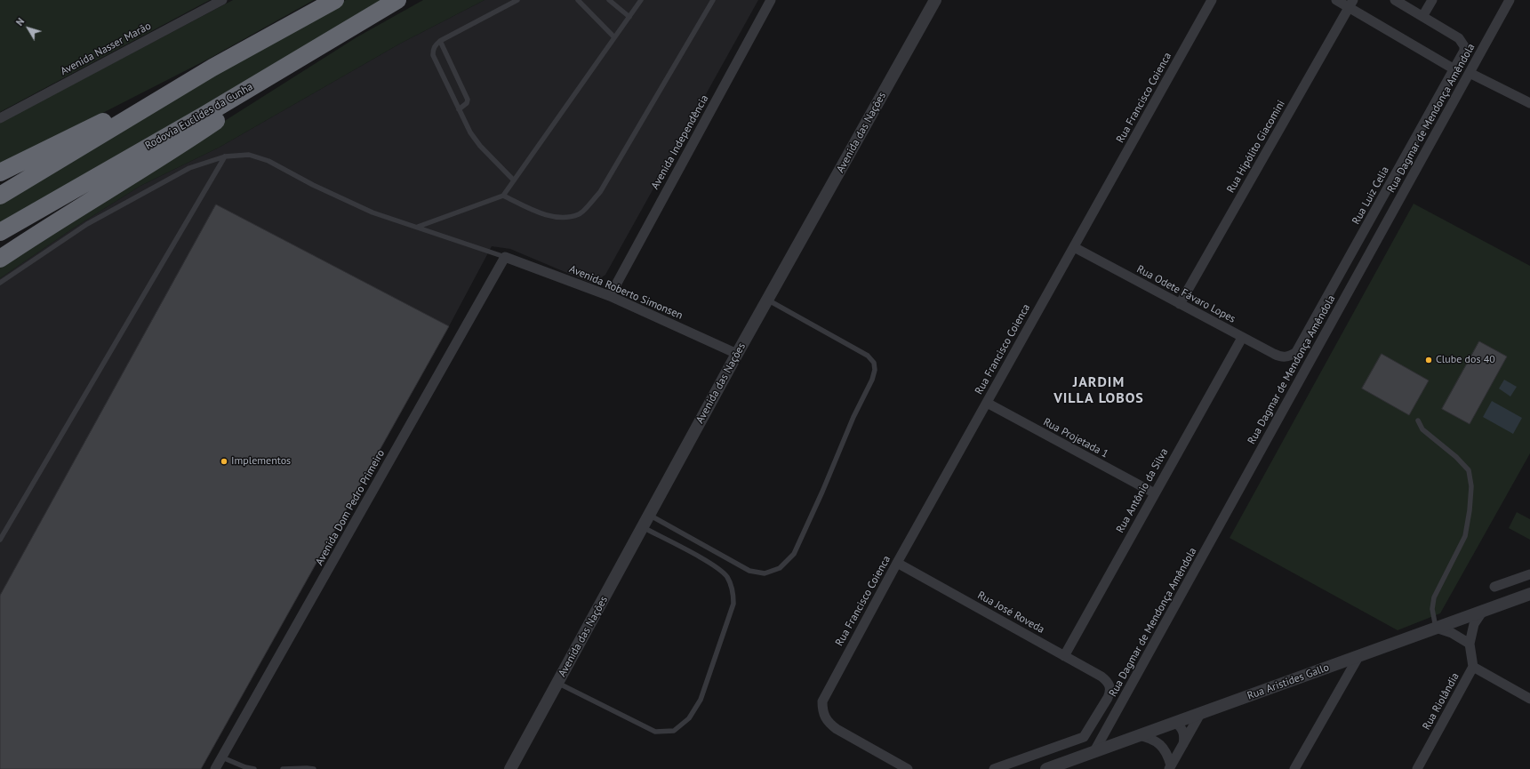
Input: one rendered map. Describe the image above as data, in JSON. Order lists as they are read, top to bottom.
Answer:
{
  "streets": {
    "highway": ["Rodovia Euclides da Cunha"],
    "street": [
      "Avenida Nasser Marão",
      "Rua Francisco Coienca",
      "Rua Dagmar de Mendonça Amêndola",
      "Avenida das Nações",
      "Avenida Independência",
      "Rua Hipólito Giacomini",
      "Rua Luiz Celia",
      "Avenida Roberto Simonsen",
      "Rua Odete Fávaro Lopes",
      "Rua Projetada 1",
      "Rua Antônio da Silva",
      "Avenida Dom Pedro Primeiro",
      "Rua José Roveda",
      "Rua Aristides Gallo",
      "Rua Riolândia"
    ]
  },
  "crossings": [
    ["Rua Francisco Coienca", "Rua Odete Fávaro Lopes"],
    ["Rua Francisco Coienca", "Rua Projetada 1"],
    ["Rua Francisco Coienca", "Rua José Roveda"],
    ["Rua Dagmar de Mendonça Amêndola", "Rua Aristides Gallo"],
    ["Avenida das Nações", "Avenida Roberto Simonsen"],
    ["Avenida Independência", "Avenida Roberto Simonsen"],
    ["Rua Hipólito Giacomini", "Rua Odete Fávaro Lopes"],
    ["Rua Luiz Celia", "Rua Odete Fávaro Lopes"],
    ["Avenida Roberto Simonsen", "Avenida Dom Pedro Primeiro"],
    ["Rua Odete Fávaro Lopes", "Rua Antônio da Silva"],
    ["Rua Projetada 1", "Rua Antônio da Silva"],
    ["Rua Antônio da Silva", "Rua José Roveda"]
  ],
  "districts": ["JARDIM VILLA LOBOS"],
  "places": ["Clube dos 40", "Implementos"],
  "north": "top left"
}
